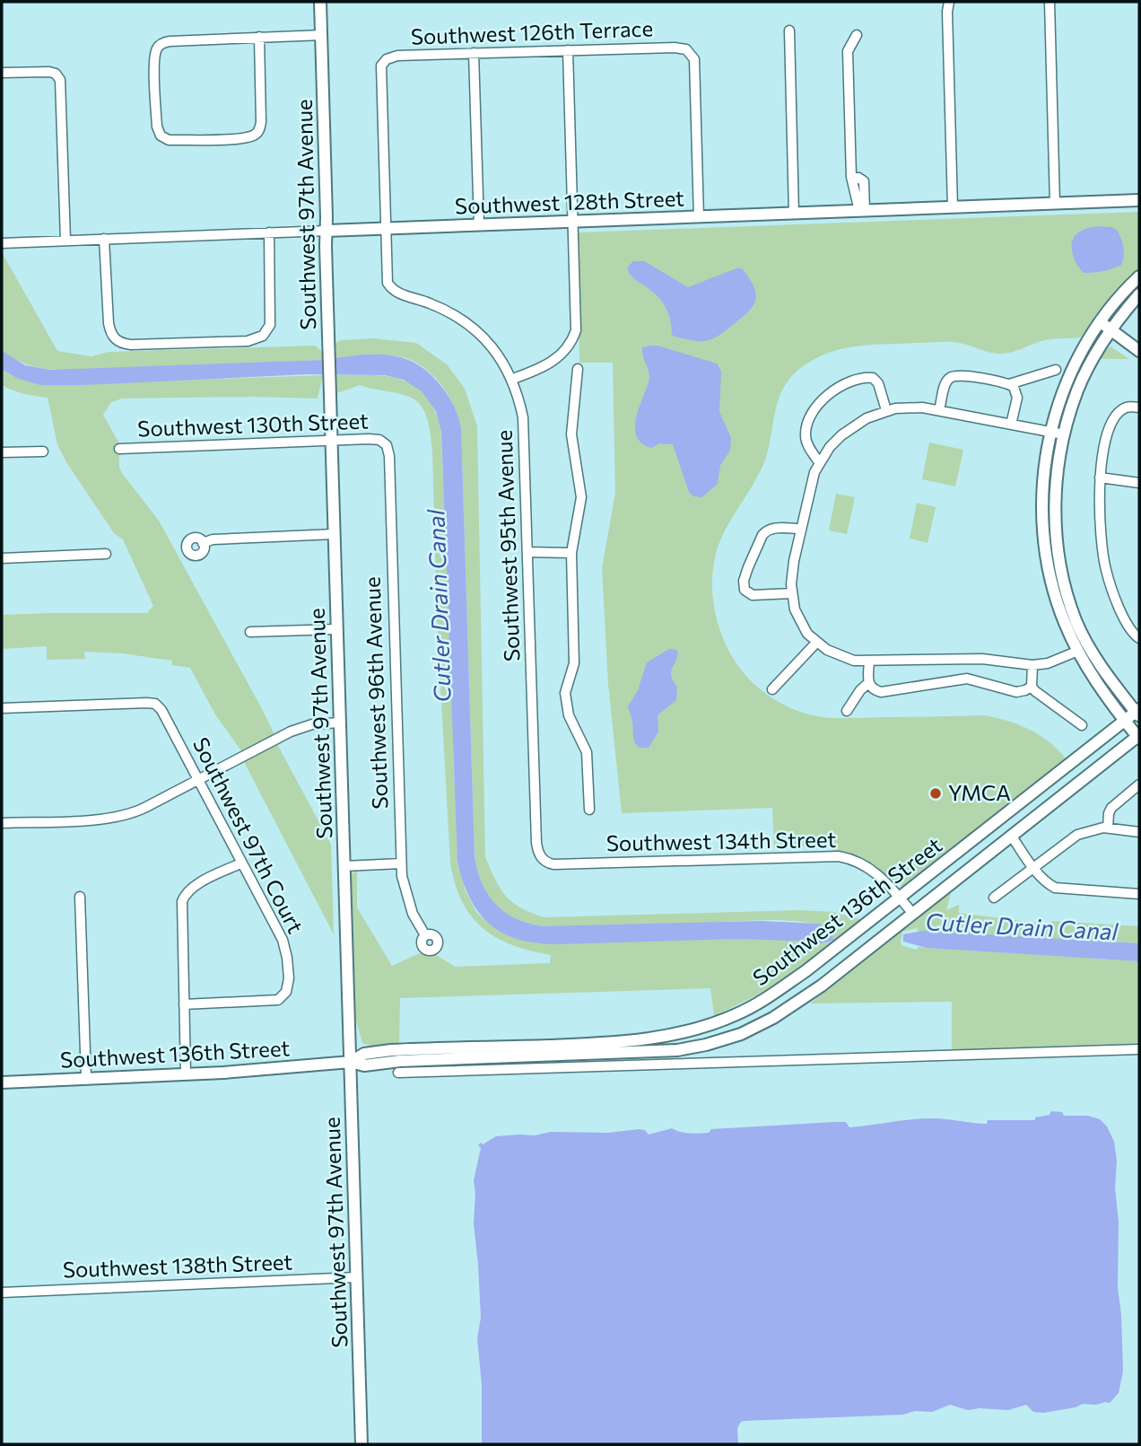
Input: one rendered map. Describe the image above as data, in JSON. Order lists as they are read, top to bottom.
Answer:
{
  "streets": {
    "street": [
      "Southwest 126th Terrace",
      "Southwest 128th Street",
      "Southwest 97th Avenue",
      "Southwest 130th Street",
      "Southwest 95th Avenue",
      "Southwest 96th Avenue",
      "Southwest 97th Court",
      "Southwest 134th Street",
      "Southwest 136th Street",
      "Southwest 138th Street"
    ]
  },
  "crossings": [
    ["Southwest 126th Terrace", "Southwest 128th Street"],
    ["Southwest 126th Terrace", "Southwest 95th Avenue"],
    ["Southwest 128th Street", "Southwest 97th Avenue"],
    ["Southwest 128th Street", "Southwest 95th Avenue"],
    ["Southwest 97th Avenue", "Southwest 130th Street"],
    ["Southwest 97th Avenue", "Southwest 136th Street"],
    ["Southwest 97th Avenue", "Southwest 138th Street"],
    ["Southwest 130th Street", "Southwest 96th Avenue"],
    ["Southwest 95th Avenue", "Southwest 134th Street"],
    ["Southwest 134th Street", "Southwest 136th Street"]
  ],
  "water": ["Cutler Drain Canal"],
  "places": ["YMCA"]
}
